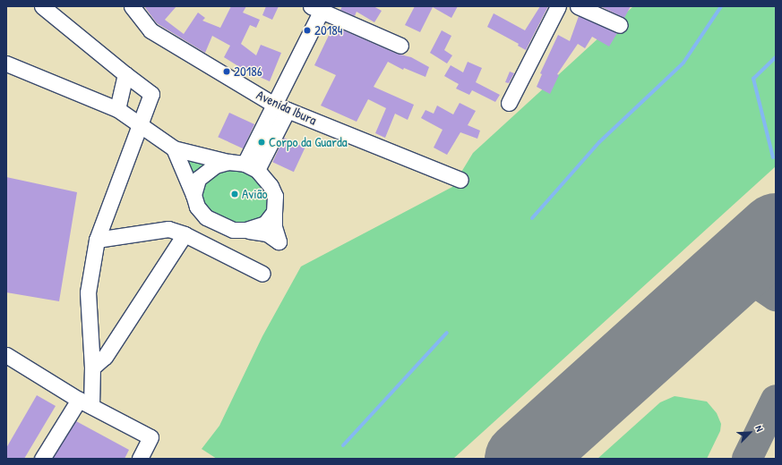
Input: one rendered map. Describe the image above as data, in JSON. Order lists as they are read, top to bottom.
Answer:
{
  "streets": {
    "street": ["Avenida Ibura"]
  },
  "places": [
    "20184",
    "20186",
    "Corpo da Guarda",
    "Avião"
  ],
  "north": "top right"
}
